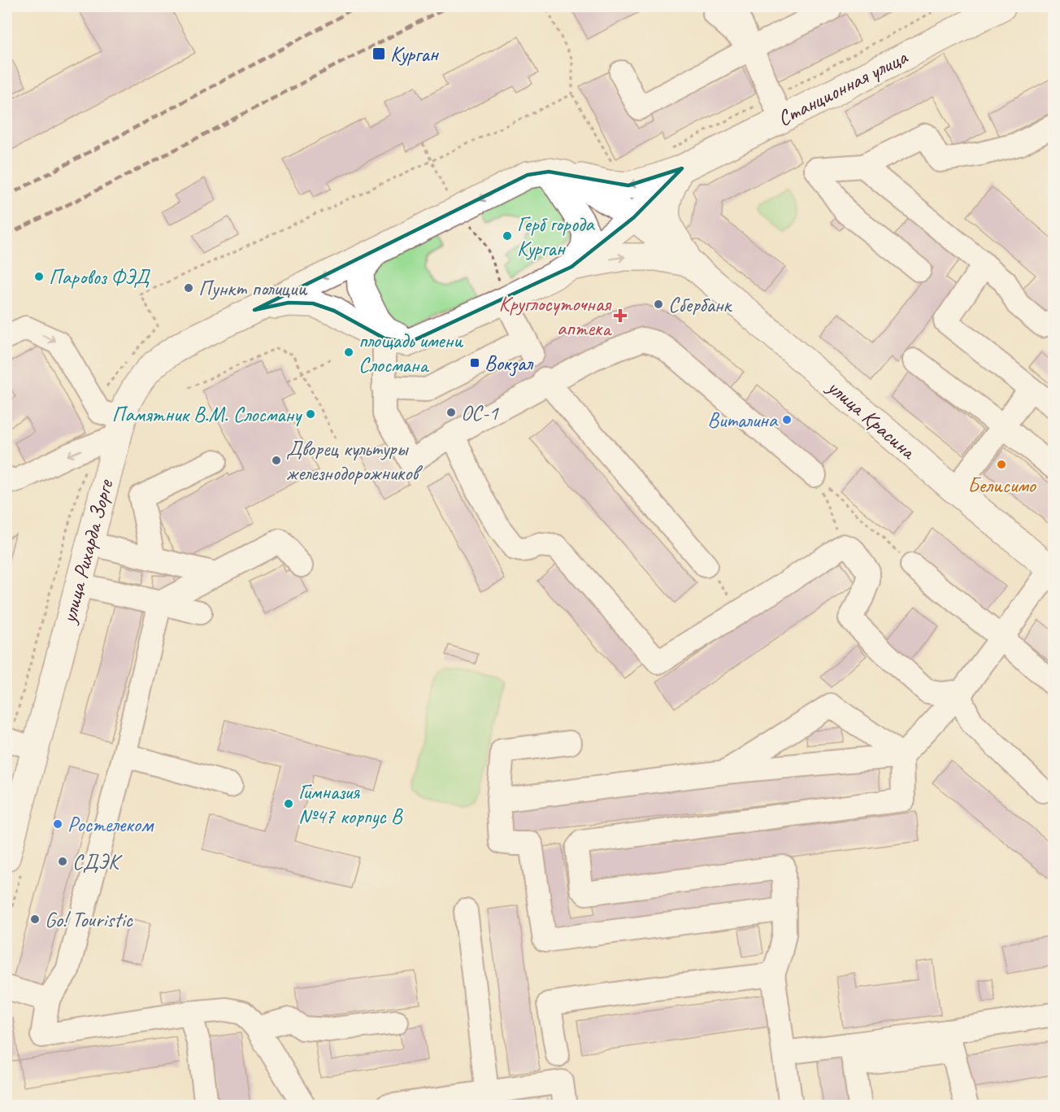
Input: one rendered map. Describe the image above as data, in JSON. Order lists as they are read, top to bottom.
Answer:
{
  "streets": {
    "main road": ["Станционная улица", "улица Красина", "улица Рихарда Зорге"]
  },
  "crossings": [
    ["Станционная улица", "улица Красина"]
  ],
  "places": {
    "transit": ["Курган", "Вокзал"],
    "other": [
      "Герб города Курган",
      "Паровоз ФЭД",
      "Пункт полиции",
      "Сбербанк",
      "площадь имени Слосмана",
      "ОС-1",
      "Памятник В.М. Слосману",
      "Виталина",
      "Дворец культуры железнодорожников",
      "Белисимо",
      "Гимназия №47 корпус В",
      "Ростелеком",
      "СДЭК",
      "Go! Touristic"
    ],
    "health": ["Круглосуточная аптека"]
  }
}
